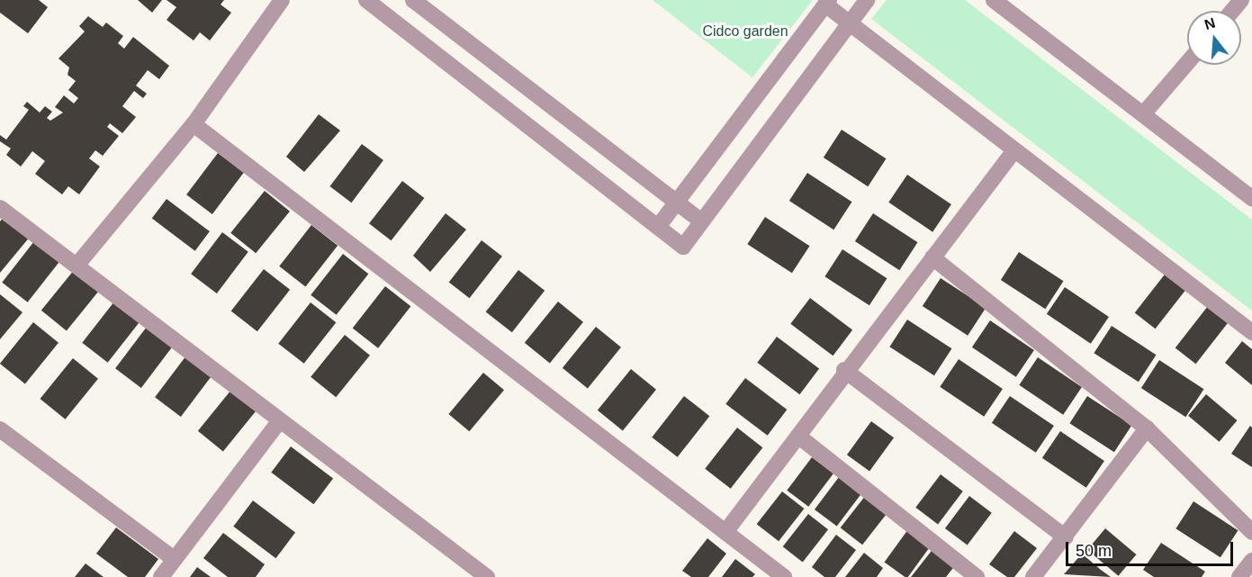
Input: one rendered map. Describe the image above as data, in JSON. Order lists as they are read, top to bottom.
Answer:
{
  "parks": ["Cidco garden"],
  "scale_bar": "50 m",
  "north": "top"
}
